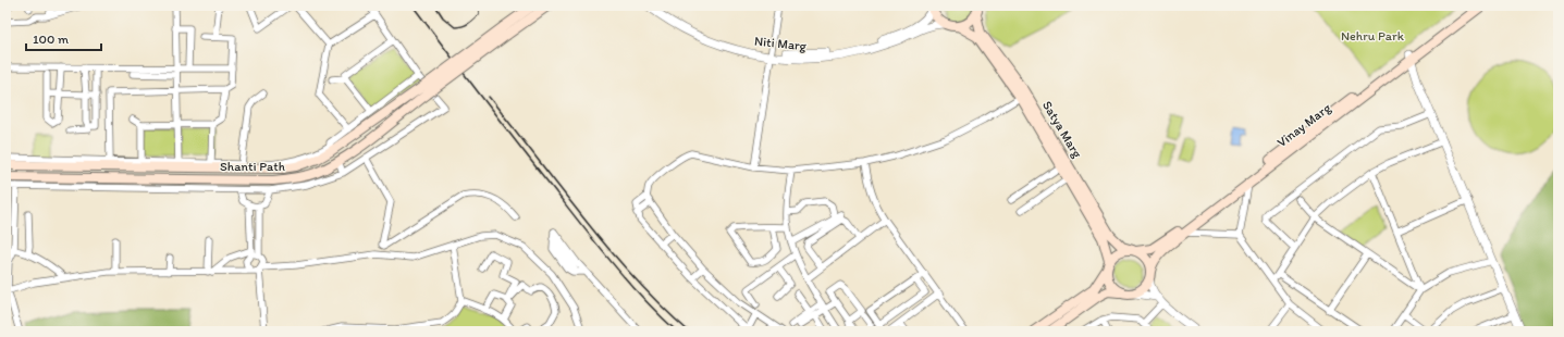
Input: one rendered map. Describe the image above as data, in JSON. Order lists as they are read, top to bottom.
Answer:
{
  "streets": {
    "main road": ["Vinay Marg", "Satya Marg", "Shanti Path"],
    "street": ["Niti Marg"]
  },
  "crossings": [
    ["Vinay Marg", "Satya Marg"]
  ],
  "parks": ["Nehru Park"],
  "scale_bar": "100 m"
}
